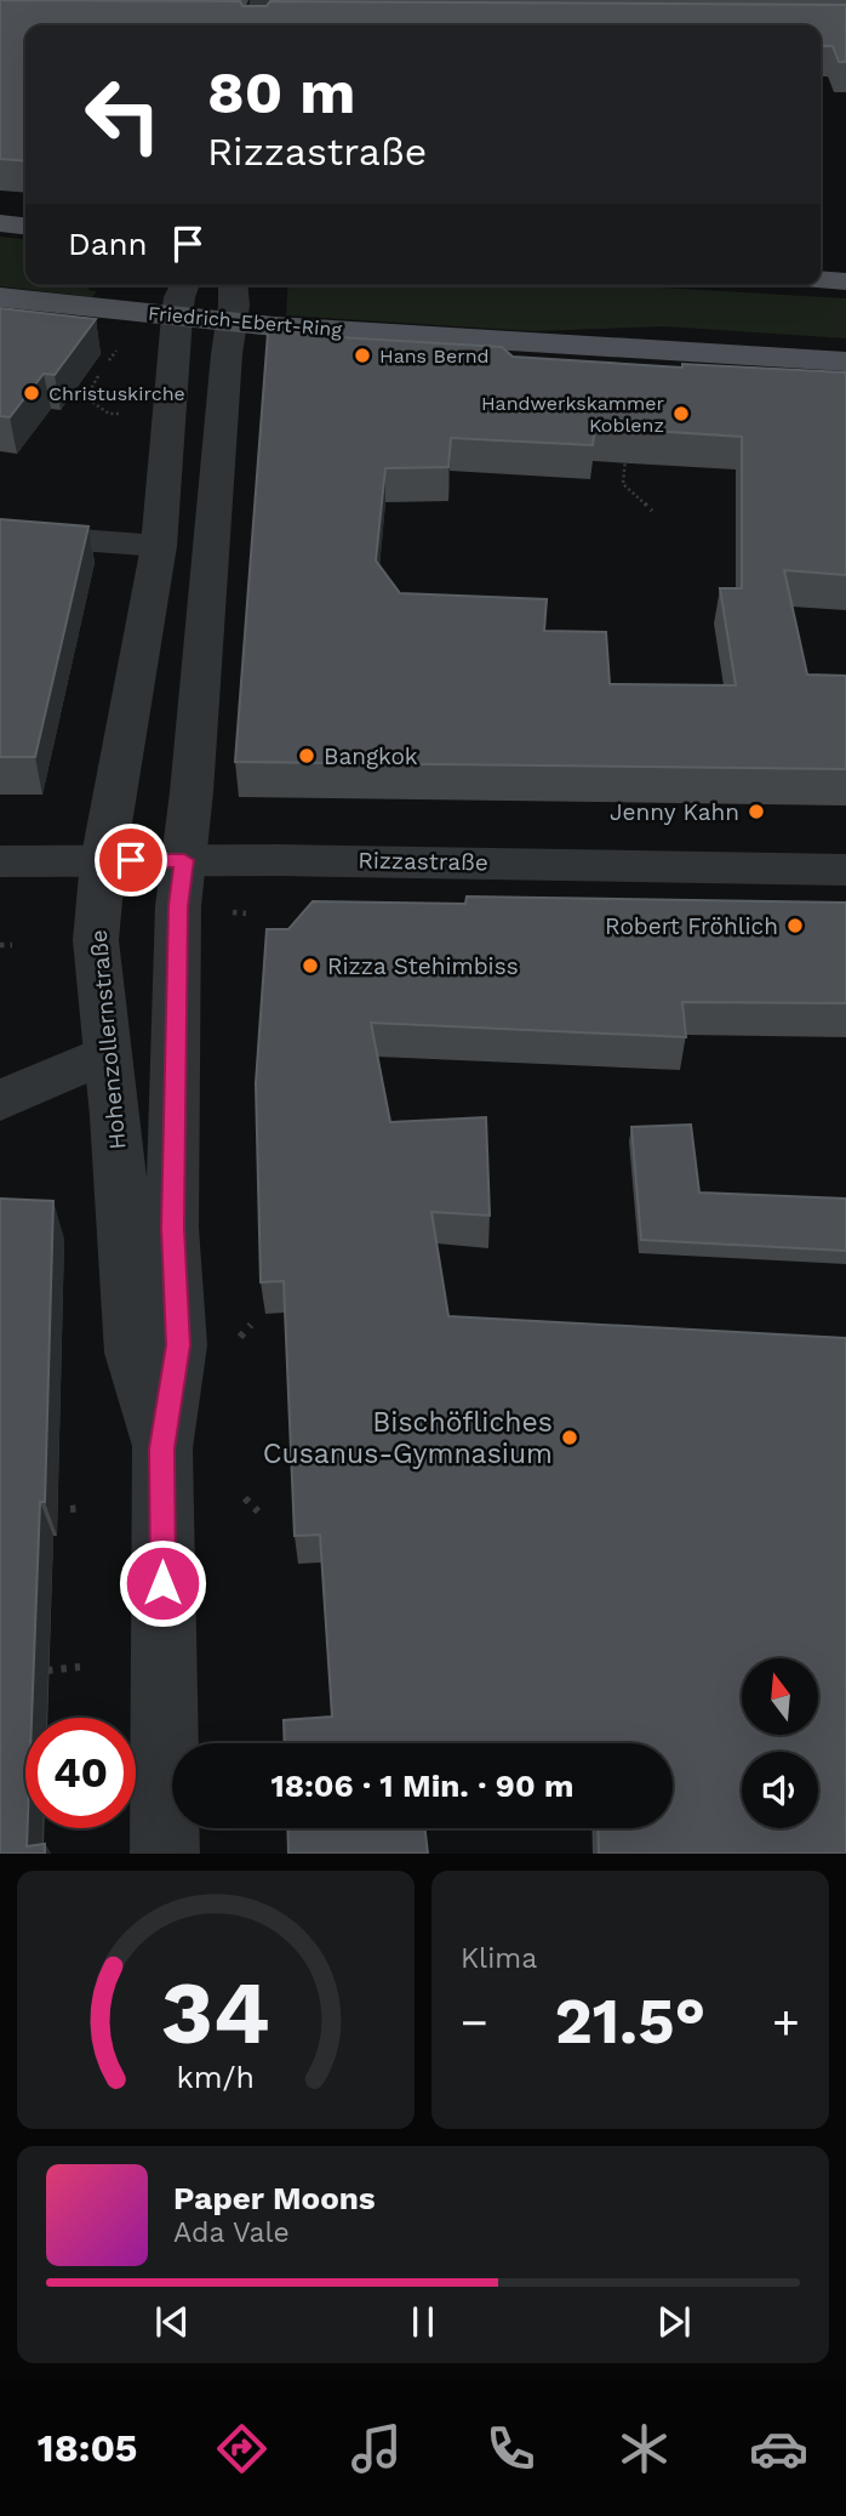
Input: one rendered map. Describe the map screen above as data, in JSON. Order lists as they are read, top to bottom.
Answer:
{
  "streets": {
    "main road": ["Friedrich-Ebert-Ring"],
    "street": ["Rizzastraße", "Hohenzollernstraße"]
  },
  "crossings": [
    ["Friedrich-Ebert-Ring", "Hohenzollernstraße"],
    ["Rizzastraße", "Hohenzollernstraße"]
  ],
  "places": [
    "Hans Bernd",
    "Christuskirche",
    "Handwerkskammer Koblenz",
    "Bangkok",
    "Jenny Kahn",
    "Robert Fröhlich",
    "Rizza Stehimbiss",
    "Bischöfliches Cusanus-Gymnasium"
  ],
  "north": "top",
  "page": {
    "turn": ["80 m", "Rizzastraße"],
    "then": "Dann",
    "limit": "40",
    "trip": "18:06 · 1 Min. · 90 m",
    "tile": "Klima",
    "heat": ["−", "21.5°", "+"],
    "song": ["Paper Moons", "Ada Vale"],
    "tabs": "18:05",
    "gauge": ["34", "km/h"]
  }
}
